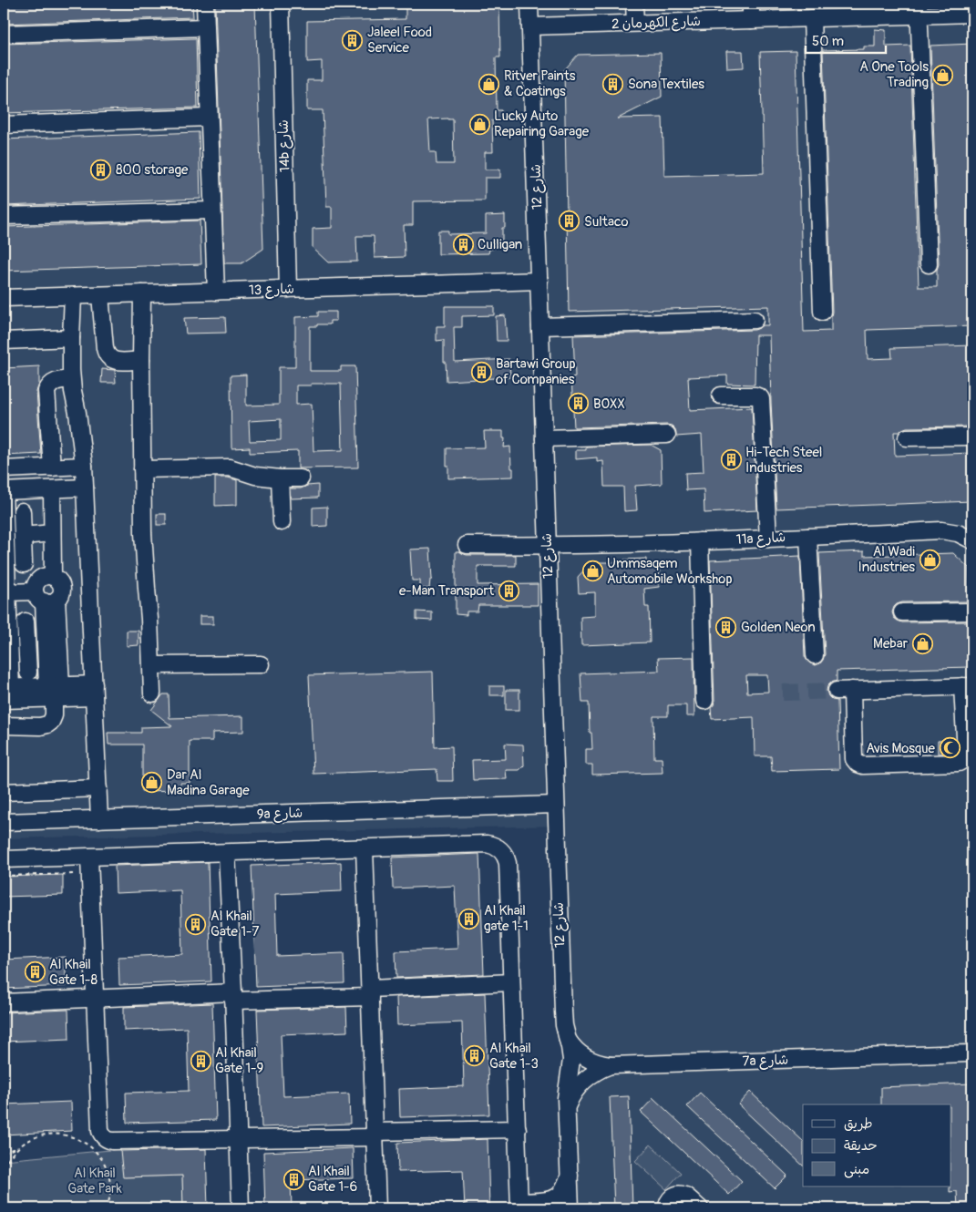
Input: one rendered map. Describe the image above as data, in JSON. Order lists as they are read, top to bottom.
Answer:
{
  "streets": {
    "street": [
      "شارع الكهرمان 2",
      "14b شارع",
      "شارع 12",
      "شارع 13",
      "11a شارع",
      "9a شارع",
      "7a شارع"
    ]
  },
  "crossings": [
    ["شارع الكهرمان 2", "شارع 12"],
    ["14b شارع", "شارع 13"],
    ["شارع 12", "شارع 13"],
    ["شارع 12", "11a شارع"],
    ["شارع 12", "9a شارع"],
    ["شارع 12", "7a شارع"]
  ],
  "parks": ["Al Khail Gate Park"],
  "places": {
    "building": [
      "Jaleel Food Service",
      "Sona Textiles",
      "800 storage",
      "Sultaco",
      "Culligan",
      "Bartawi Group of Companies",
      "BOXX",
      "Hi-Tech Steel Industries",
      "e-Man Transport",
      "Golden Neon",
      "Al Khail gate 1-1",
      "Al Khail Gate 1-7",
      "Al Khail Gate 1-8",
      "Al Khail Gate 1-3",
      "Al Khail Gate 1-9",
      "Al Khail Gate 1-6"
    ],
    "shop": [
      "A One Tools Trading",
      "Ritver Paints & Coatings",
      "Lucky Auto Repairing Garage",
      "Al Wadi Industries",
      "Ummsaqem Automobile Workshop",
      "Mebar",
      "Dar Al Madina Garage"
    ],
    "mosque": ["Avis Mosque"]
  },
  "legend": ["طريق", "حديقة", "مبنى"],
  "scale_bar": "50 m"
}
